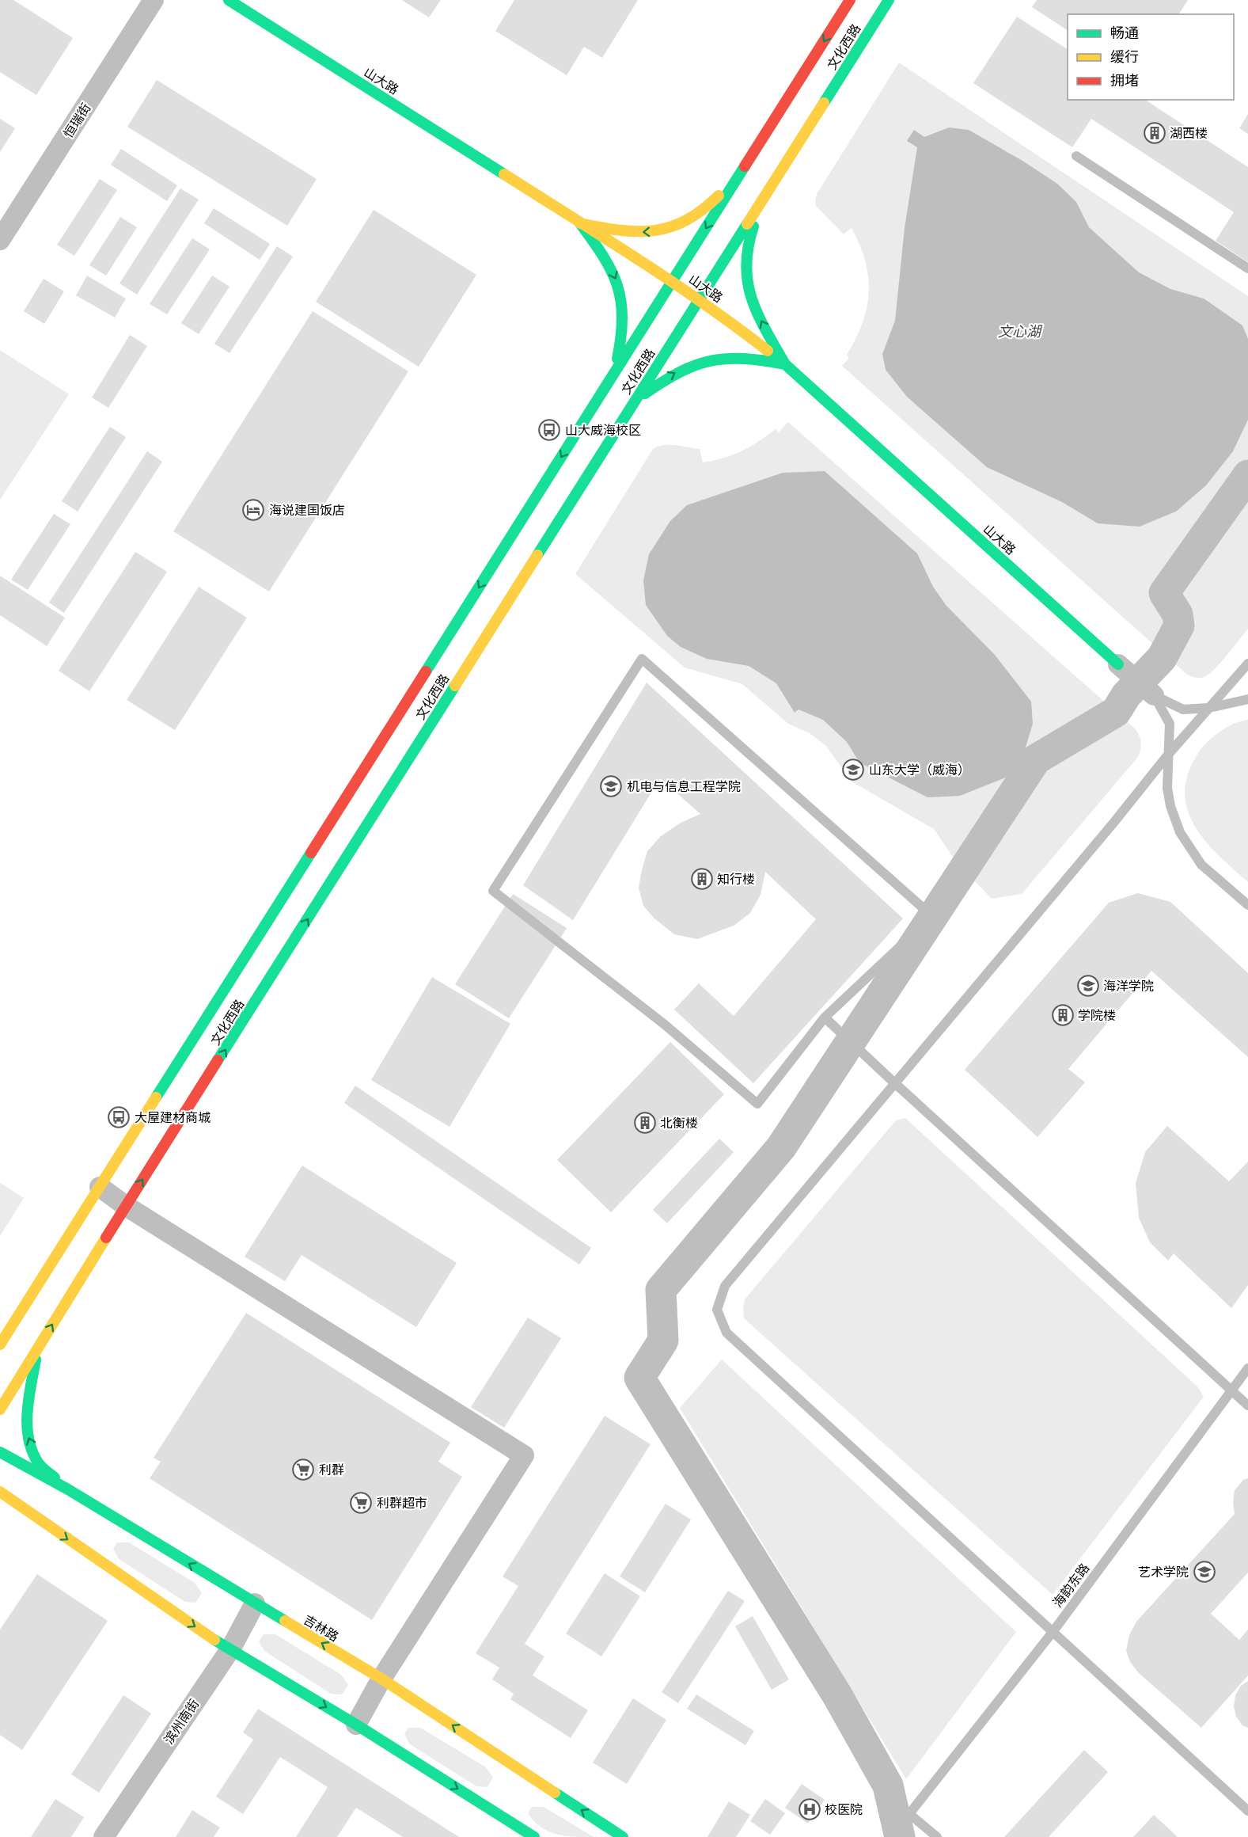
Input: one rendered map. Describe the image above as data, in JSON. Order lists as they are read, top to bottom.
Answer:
{
  "streets": {
    "main road": ["文化西路", "山大路", "吉林路"],
    "street": ["恒瑞街", "滨州南街"],
    "lane": ["海韵东路"]
  },
  "crossings": [
    ["文化西路", "山大路"],
    ["吉林路", "滨州南街"]
  ],
  "water": ["文心湖"],
  "places": {
    "building": [
      "湖西楼",
      "知行楼",
      "学院楼",
      "北衡楼"
    ],
    "bus stop": ["山大威海校区", "大屋建材商城"],
    "hotel": ["海说建国饭店"],
    "school or university": [
      "山东大学（威海）",
      "机电与信息工程学院",
      "海洋学院",
      "艺术学院"
    ],
    "supermarket": ["利群", "利群超市"],
    "hospital": ["校医院"]
  },
  "legend": ["畅通", "缓行", "拥堵"]
}
